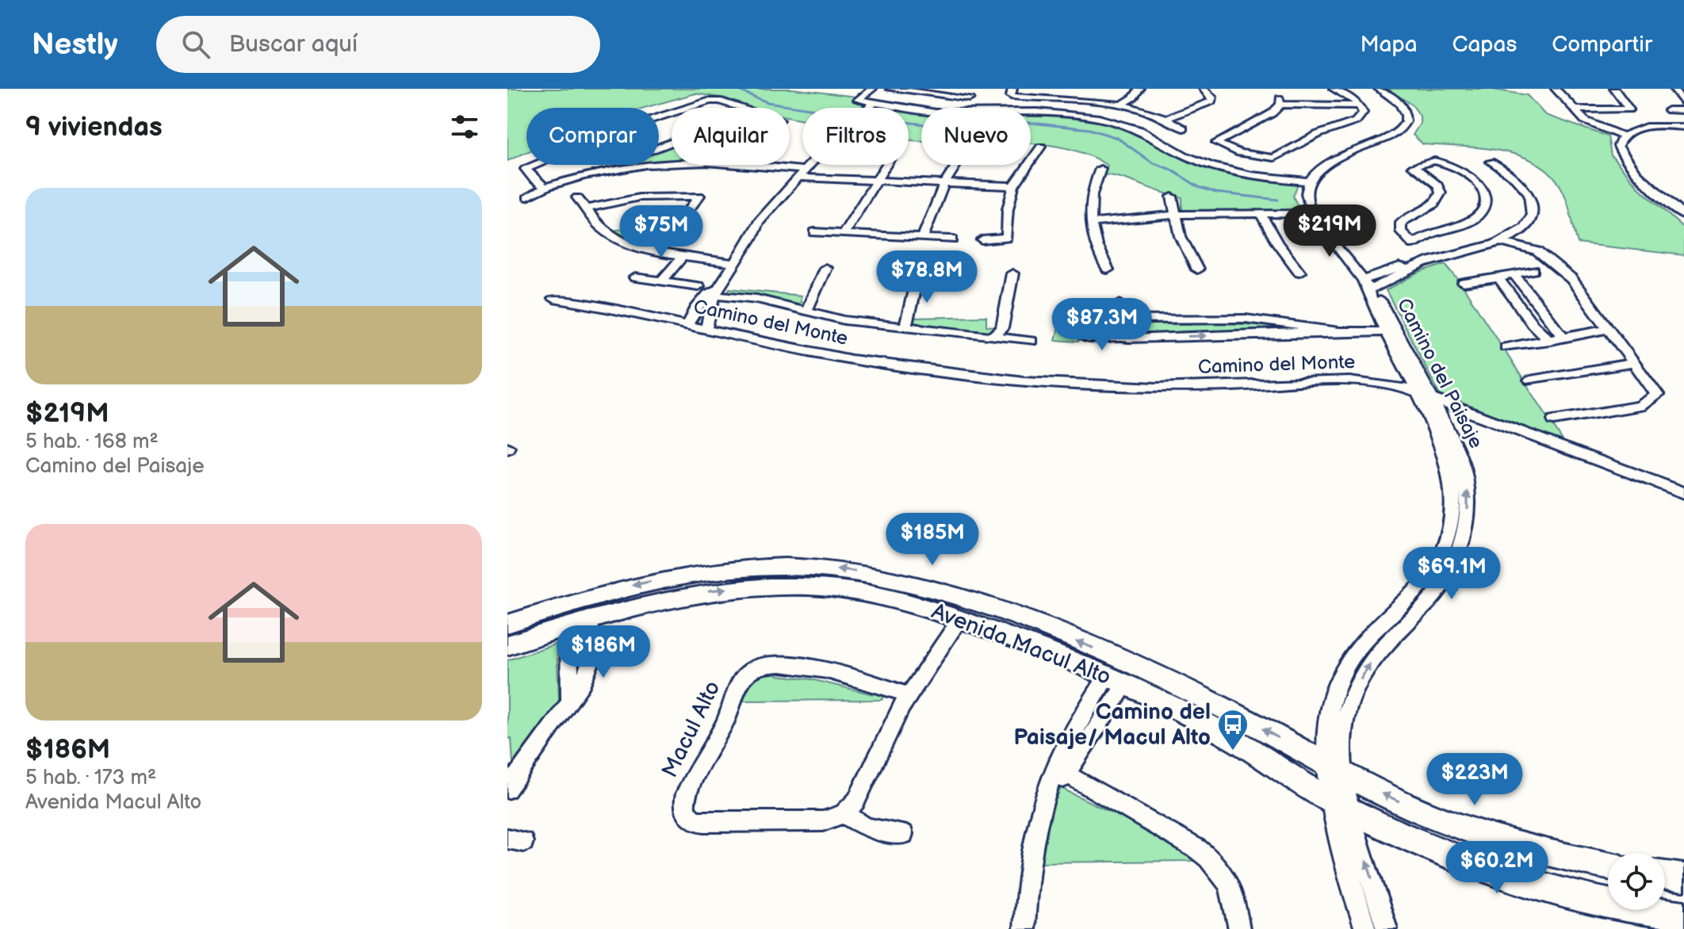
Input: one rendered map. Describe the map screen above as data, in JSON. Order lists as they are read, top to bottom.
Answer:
{
  "streets": {
    "street": [
      "Camino del Monte",
      "Camino del Paisaje",
      "Avenida Macul Alto",
      "Macul Alto"
    ]
  },
  "crossings": [
    ["Camino del Monte", "Camino del Paisaje"],
    ["Camino del Paisaje", "Avenida Macul Alto"]
  ],
  "places": {
    "bus stop": ["Camino del Paisaje/ Macul Alto"]
  },
  "page": {
    "header": "Nestly",
    "search": "Buscar aquí",
    "nav": ["Mapa", "Capas", "Compartir"],
    "heading": "9 viviendas",
    "chip": [
      "Comprar",
      "Alquilar",
      "Filtros",
      "Nuevo"
    ],
    "list": [
      {
        "name": "$219M",
        "note": "5 hab. · 168 m² · Camino del Paisaje"
      },
      {
        "name": "$186M",
        "note": "5 hab. · 173 m² · Avenida Macul Alto"
      }
    ],
    "price": [
      "$219M",
      "$75M",
      "$78.8M",
      "$87.3M",
      "$185M",
      "$69.1M",
      "$186M",
      "$223M",
      "$60.2M"
    ]
  }
}
